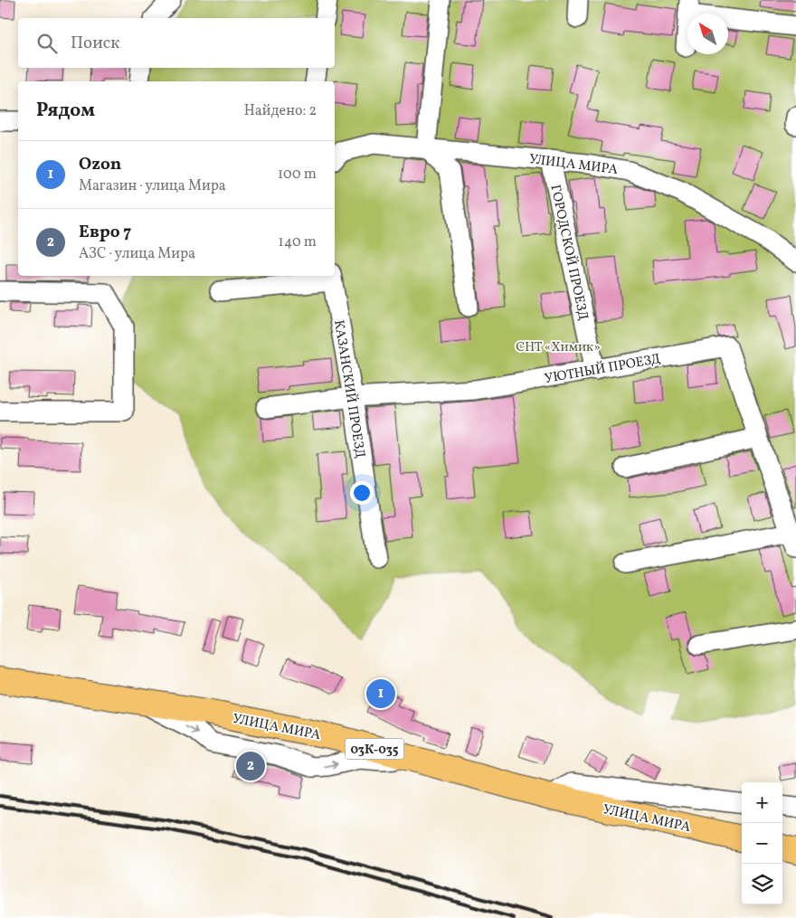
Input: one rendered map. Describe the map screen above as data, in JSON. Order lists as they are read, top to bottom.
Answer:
{
  "streets": {
    "main road": ["УЛИЦА МИРА", "03К-035"],
    "street": ["ГОРОДСКОЙ ПРОЕЗД", "УЮТНЫЙ ПРОЕЗД", "КАЗАНСКИЙ ПРОЕЗД"]
  },
  "crossings": [
    ["УЛИЦА МИРА", "ГОРОДСКОЙ ПРОЕЗД"],
    ["ГОРОДСКОЙ ПРОЕЗД", "УЮТНЫЙ ПРОЕЗД"],
    ["УЮТНЫЙ ПРОЕЗД", "КАЗАНСКИЙ ПРОЕЗД"]
  ],
  "parks": ["СНТ «Химик»"],
  "north": "top left",
  "page": {
    "search": "Поиск",
    "heading": ["Рядом", "Найдено: 2"],
    "list": [
      {
        "mark": "1",
        "name": "Ozon",
        "note": "Магазин · улица Мира",
        "value": "100 m"
      },
      {
        "mark": "2",
        "name": "Евро 7",
        "note": "АЗС · улица Мира",
        "value": "140 m"
      }
    ],
    "pins": ["1", "2"],
    "map_buttons": ["+", "−"]
  }
}
